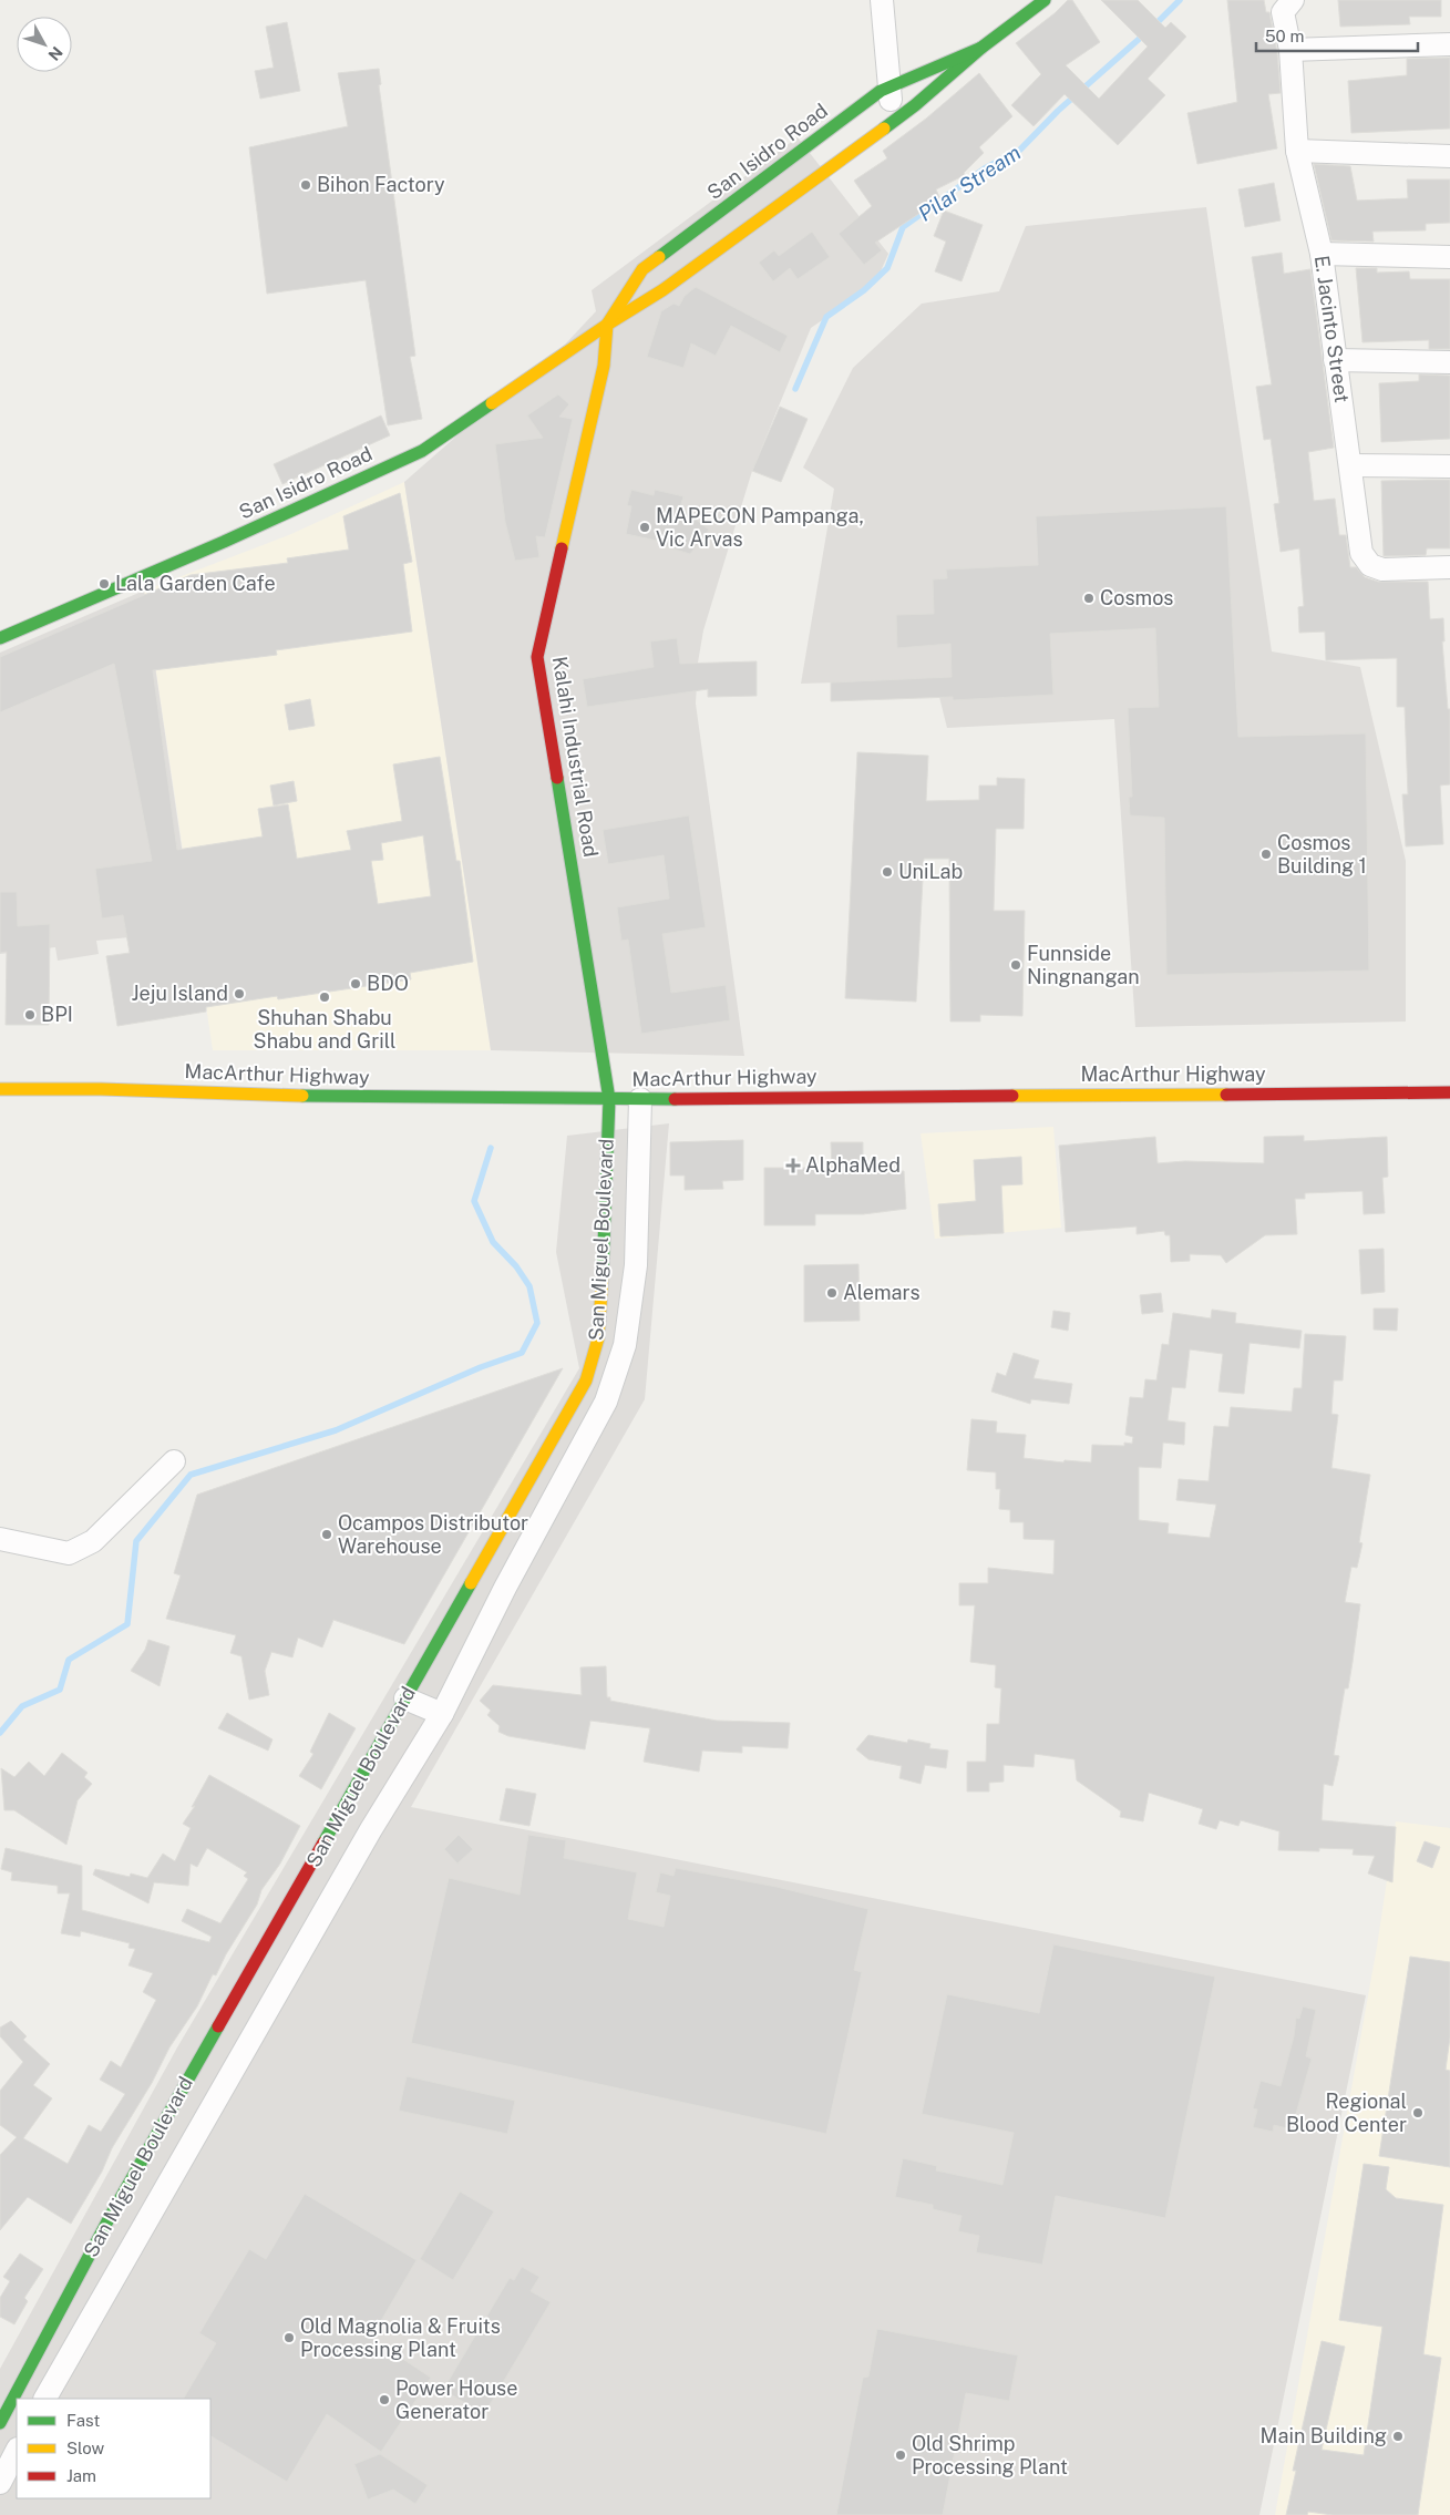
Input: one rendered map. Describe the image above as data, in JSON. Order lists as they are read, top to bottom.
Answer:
{
  "streets": {
    "main road": [
      "San Isidro Road",
      "Kalahi Industrial Road",
      "MacArthur Highway",
      "San Miguel Boulevard"
    ],
    "street": ["E. Jacinto Street"]
  },
  "crossings": [
    ["San Isidro Road", "Kalahi Industrial Road"],
    ["Kalahi Industrial Road", "MacArthur Highway"],
    ["Kalahi Industrial Road", "San Miguel Boulevard"],
    ["MacArthur Highway", "San Miguel Boulevard"]
  ],
  "water": ["Pilar Stream"],
  "places": {
    "other": [
      "Bihon Factory",
      "MAPECON Pampanga, Vic Arvas",
      "Lala Garden Cafe",
      "Cosmos",
      "Cosmos Building 1",
      "UniLab",
      "Funnside Ningnangan",
      "BDO",
      "Jeju Island",
      "Shuhan Shabu Shabu and Grill",
      "BPI",
      "Alemars",
      "Ocampos Distributor Warehouse",
      "Regional Blood Center",
      "Old Magnolia & Fruits Processing Plant",
      "Power House Generator",
      "Main Building",
      "Old Shrimp Processing Plant"
    ],
    "health": ["AlphaMed"]
  },
  "legend": ["Fast", "Slow", "Jam"],
  "scale_bar": "50 m",
  "north": "bottom right"
}
